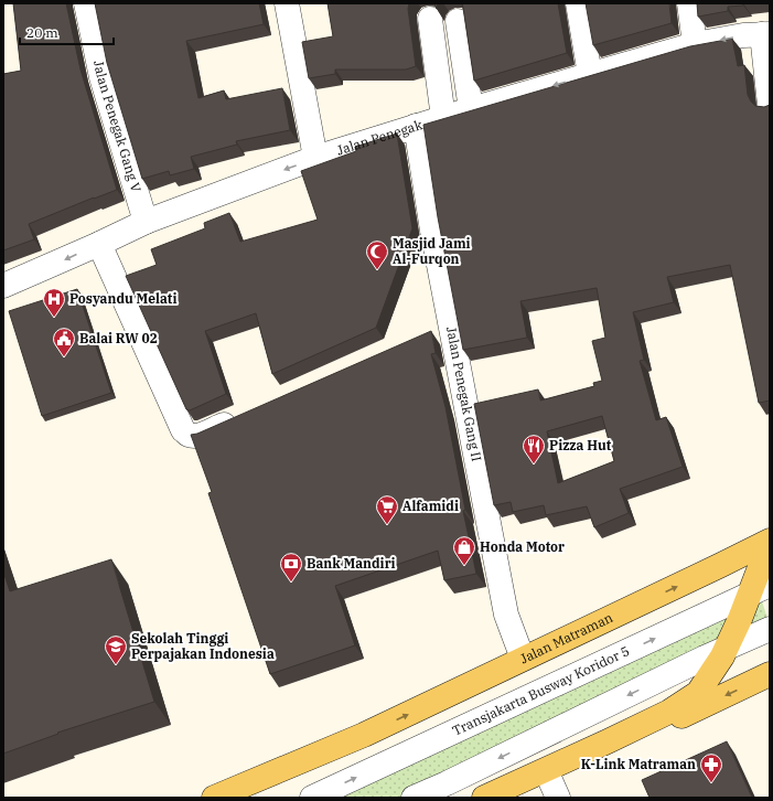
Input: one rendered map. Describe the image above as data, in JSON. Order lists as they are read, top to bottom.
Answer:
{
  "streets": {
    "main road": ["Jalan Matraman"],
    "street": [
      "Jalan Penegak Gang V",
      "Jalan Penegak",
      "Jalan Penegak Gang II",
      "Transjakarta Busway Koridor 5"
    ]
  },
  "crossings": [
    ["Jalan Penegak Gang V", "Jalan Penegak"],
    ["Jalan Penegak", "Jalan Penegak Gang II"],
    ["Jalan Penegak Gang II", "Jalan Matraman"],
    ["Jalan Matraman", "Transjakarta Busway Koridor 5"]
  ],
  "one_way": ["Jalan Penegak"],
  "places": {
    "mosque": ["Masjid Jami Al-Furqon"],
    "hospital": ["Posyandu Melati"],
    "public building": ["Balai RW 02"],
    "restaurant": ["Pizza Hut"],
    "supermarket": ["Alfamidi"],
    "shop": ["Honda Motor"],
    "bank": ["Bank Mandiri"],
    "school or university": ["Sekolah Tinggi Perpajakan Indonesia"],
    "pharmacy": ["K-Link Matraman"]
  },
  "scale_bar": "20 m"
}
